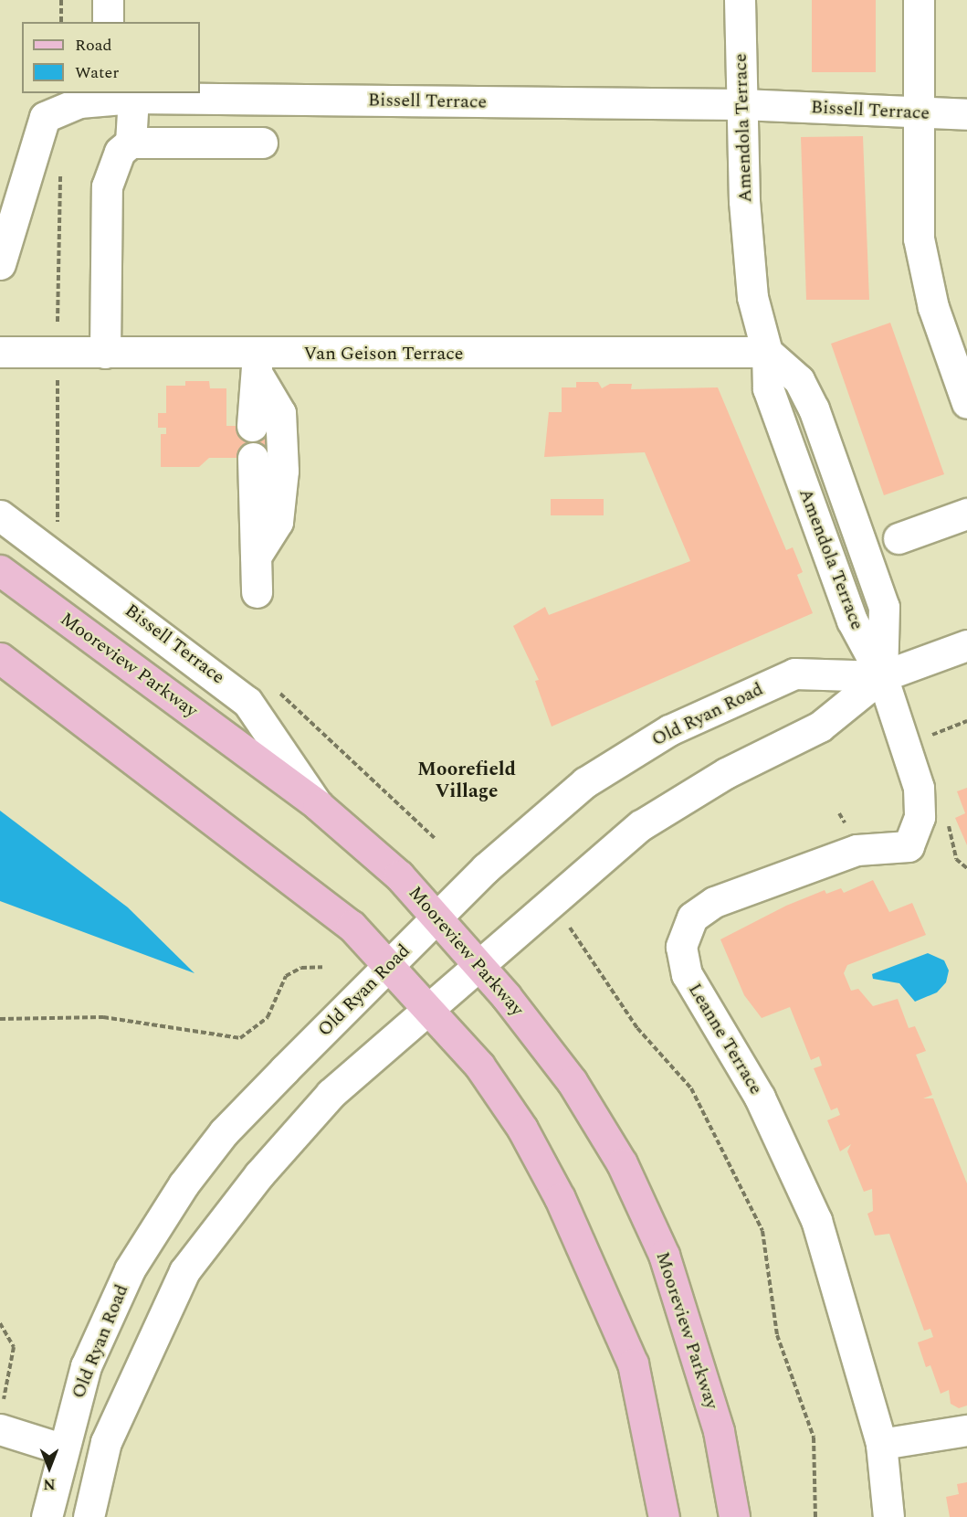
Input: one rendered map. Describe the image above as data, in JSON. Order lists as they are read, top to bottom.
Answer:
{
  "streets": {
    "main road": ["Mooreview Parkway"],
    "street": [
      "Bissell Terrace",
      "Amendola Terrace",
      "Van Geison Terrace",
      "Old Ryan Road",
      "Leanne Terrace"
    ]
  },
  "crossings": [
    ["Bissell Terrace", "Amendola Terrace"],
    ["Bissell Terrace", "Mooreview Parkway"],
    ["Amendola Terrace", "Van Geison Terrace"],
    ["Amendola Terrace", "Old Ryan Road"],
    ["Amendola Terrace", "Leanne Terrace"],
    ["Mooreview Parkway", "Old Ryan Road"],
    ["Old Ryan Road", "Leanne Terrace"]
  ],
  "districts": ["Moorefield Village"],
  "legend": ["Road", "Water"],
  "north": "bottom"
}
